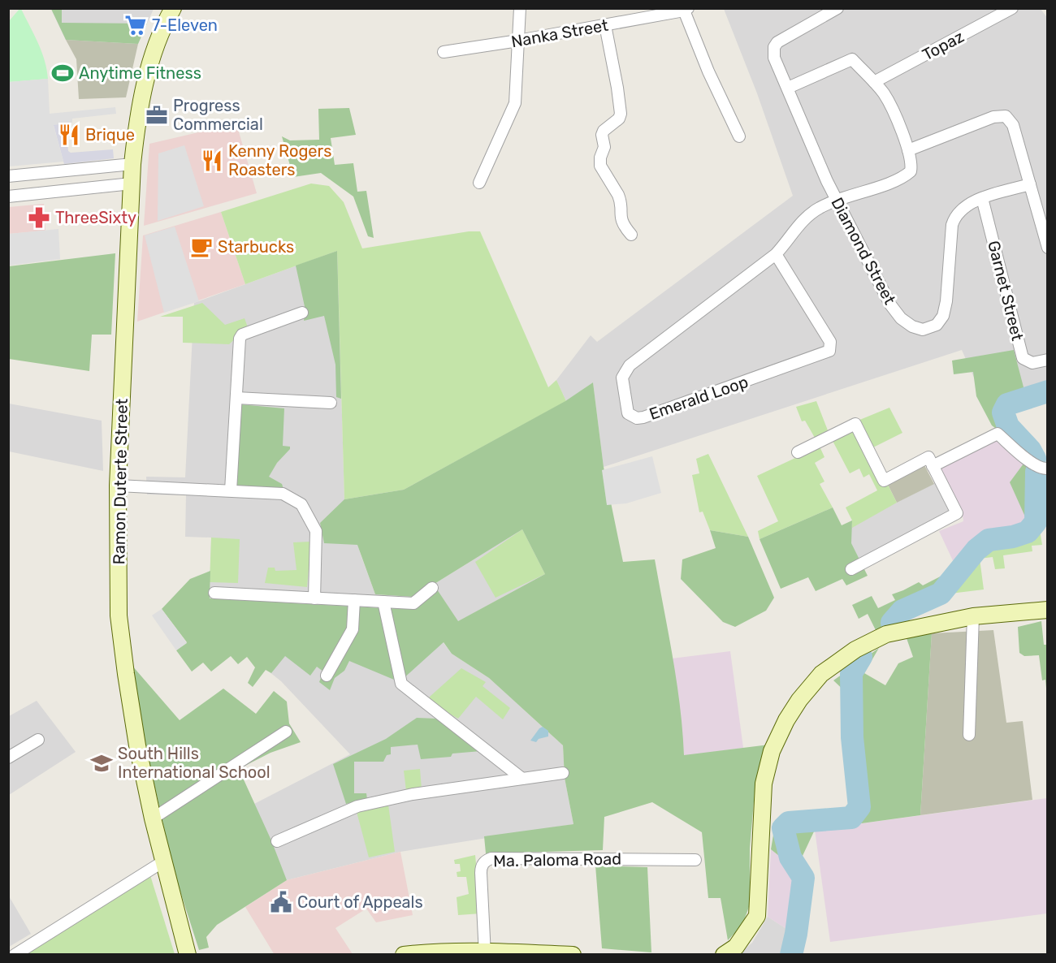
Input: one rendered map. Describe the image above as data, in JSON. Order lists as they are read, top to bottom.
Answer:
{
  "streets": {
    "main road": ["Ramon Duterte Street"],
    "street": [
      "Nanka Street",
      "Topaz",
      "Diamond Street",
      "Garnet Street",
      "Emerald Loop",
      "Ma. Paloma Road"
    ]
  },
  "crossings": [
    ["Diamond Street", "Garnet Street"],
    ["Diamond Street", "Emerald Loop"]
  ],
  "places": {
    "supermarket": ["7-Eleven"],
    "sports": ["Anytime Fitness"],
    "office": ["Progress Commercial"],
    "restaurant": ["Brique", "Kenny Rogers Roasters"],
    "pharmacy": ["ThreeSixty"],
    "cafe": ["Starbucks"],
    "school or university": ["South Hills International School"],
    "public building": ["Court of Appeals"]
  }
}
